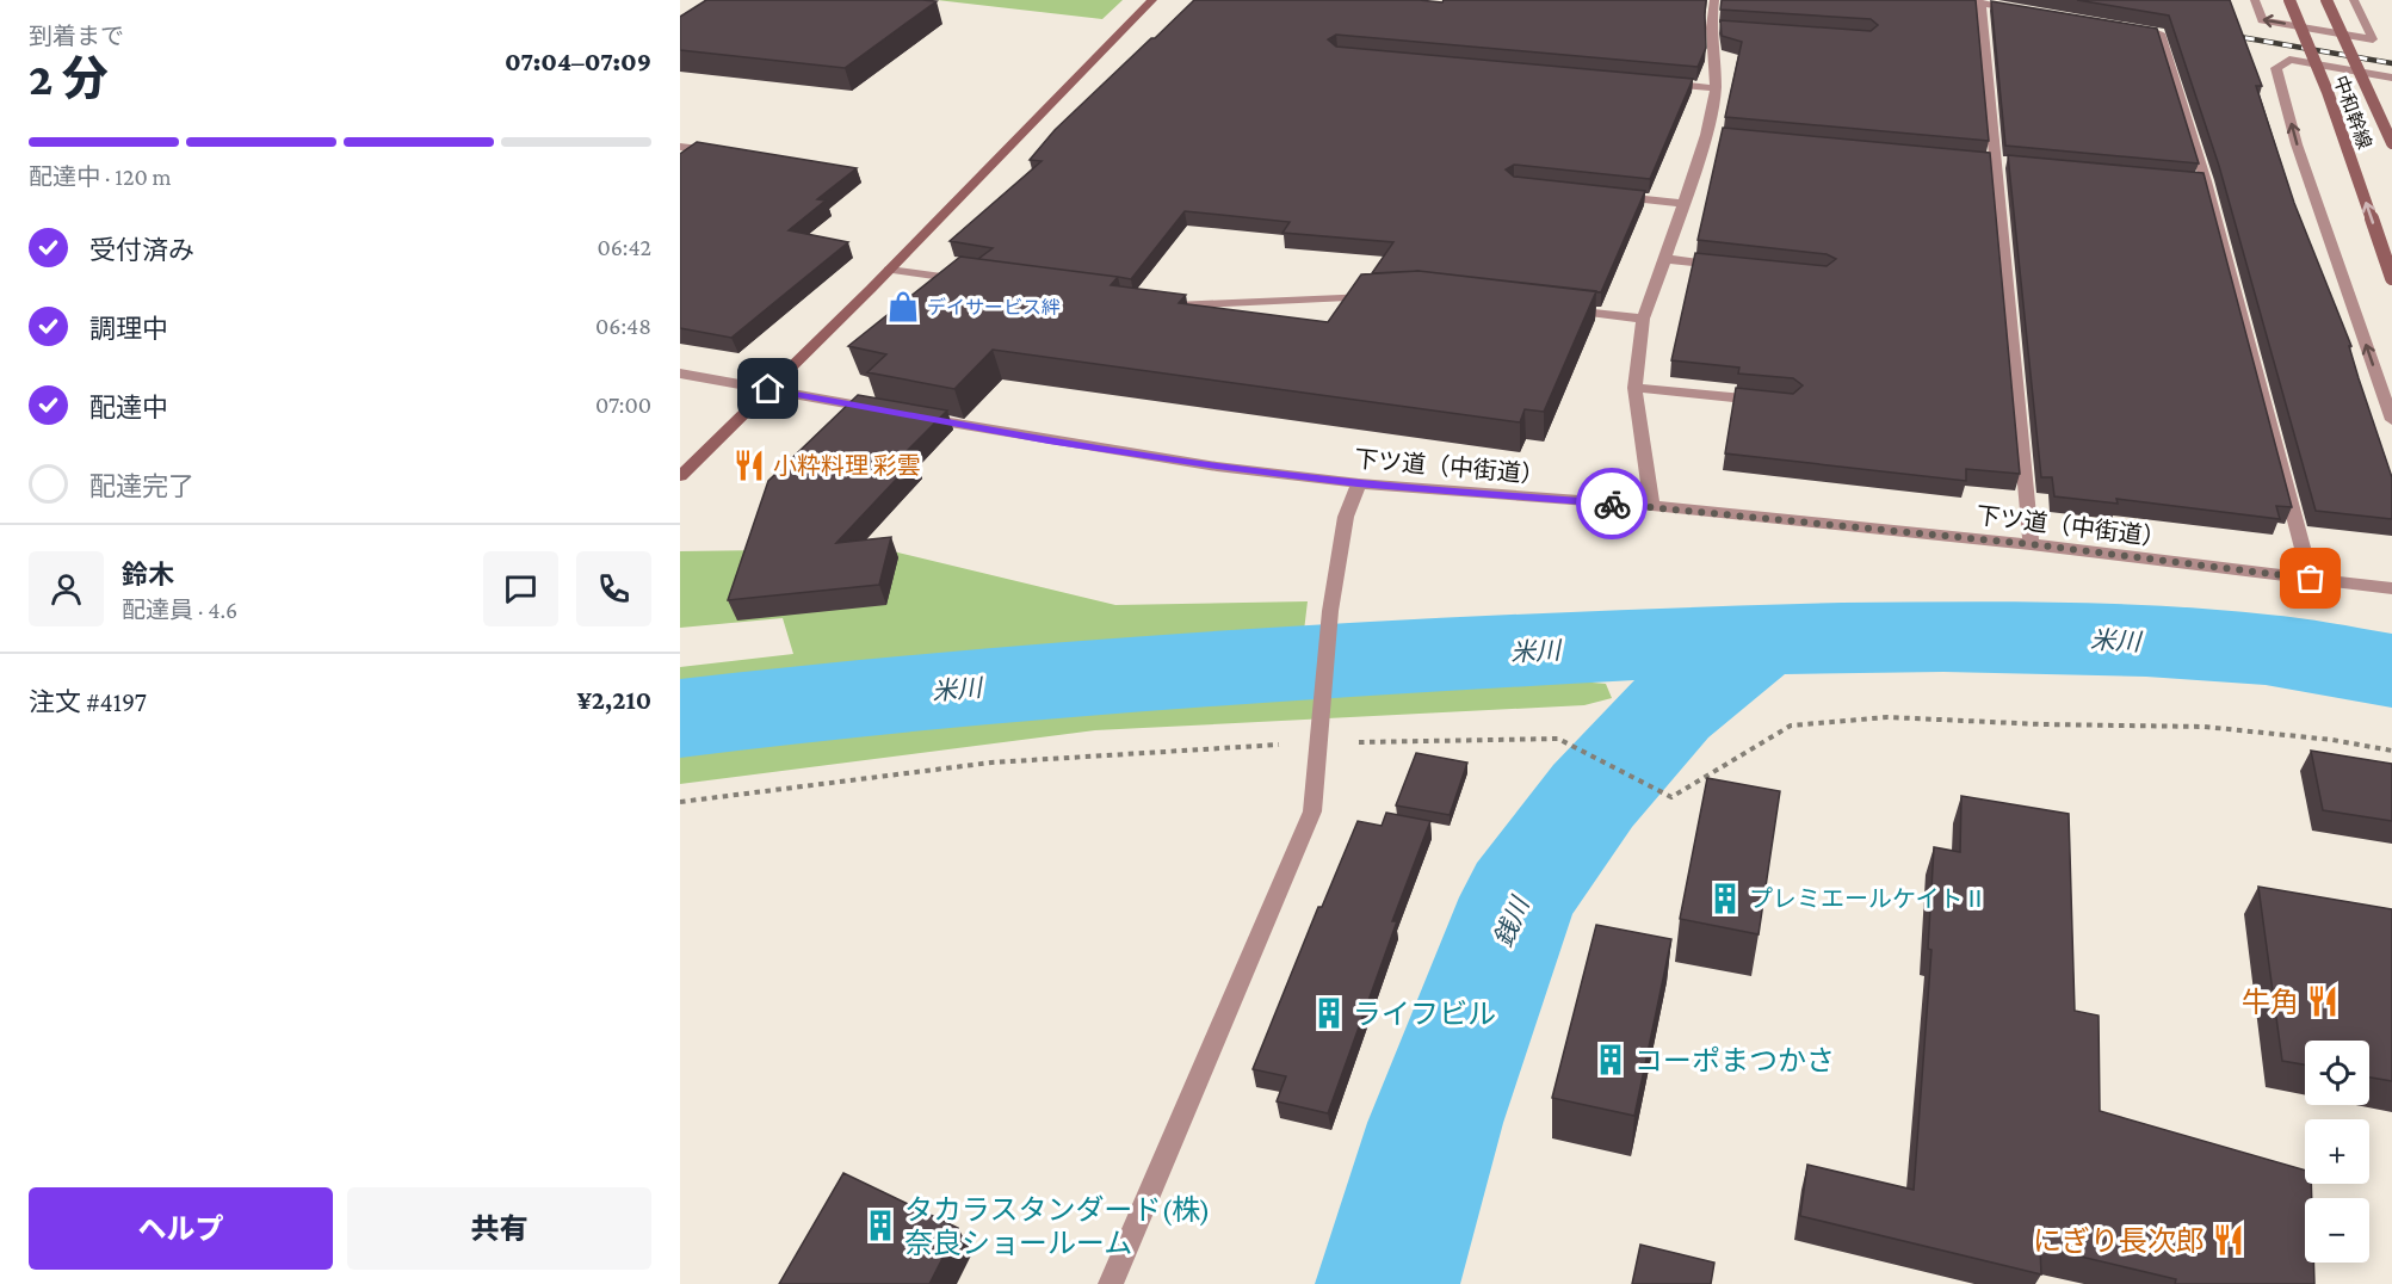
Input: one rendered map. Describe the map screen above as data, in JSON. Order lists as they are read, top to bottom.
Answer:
{
  "streets": {
    "main road": ["中和幹線"],
    "street": ["下ツ道（中街道）"]
  },
  "water": ["米川", "銭川"],
  "places": {
    "shop": ["デイサービス絆"],
    "restaurant": ["小粋料理 彩雲", "牛角", "にぎり長次郎"],
    "building": [
      "プレミエールケイトⅡ",
      "ライフビル",
      "コーポまつかさ",
      "タカラスタンダード(株) 奈良ショールーム"
    ]
  },
  "page": {
    "heading": ["2 分", "到着まで", "07:04–07:09"],
    "panel": [
      "鈴木",
      "配達員 · 4.6",
      "注文 #4197",
      "¥2,210"
    ],
    "bar": "配達中 · 120 m",
    "list": [
      ["受付済み", "06:42"],
      ["調理中", "06:48"],
      ["配達中", "07:00"],
      "配達完了"
    ],
    "map_buttons": ["+", "−"],
    "buttons": ["ヘルプ", "共有"]
  }
}
